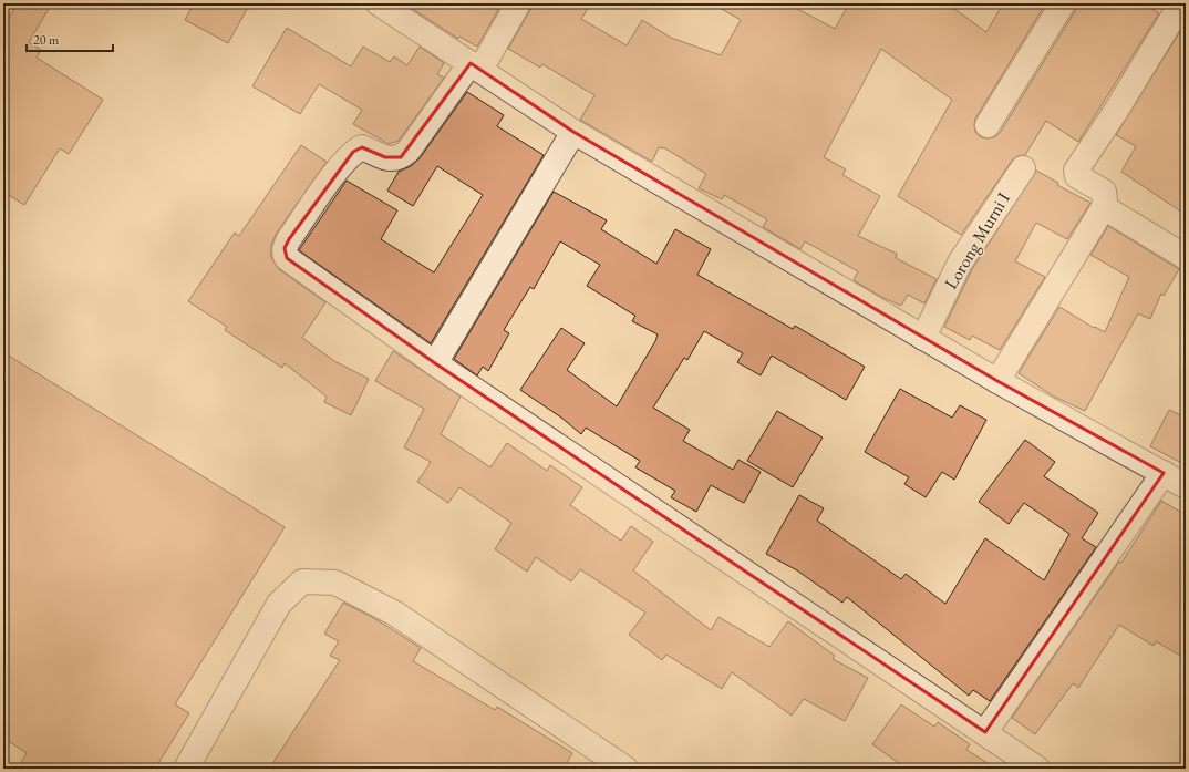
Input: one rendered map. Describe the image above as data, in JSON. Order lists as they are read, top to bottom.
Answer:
{
  "streets": {
    "street": ["Lorong Murni I"]
  },
  "scale_bar": "20 m"
}
